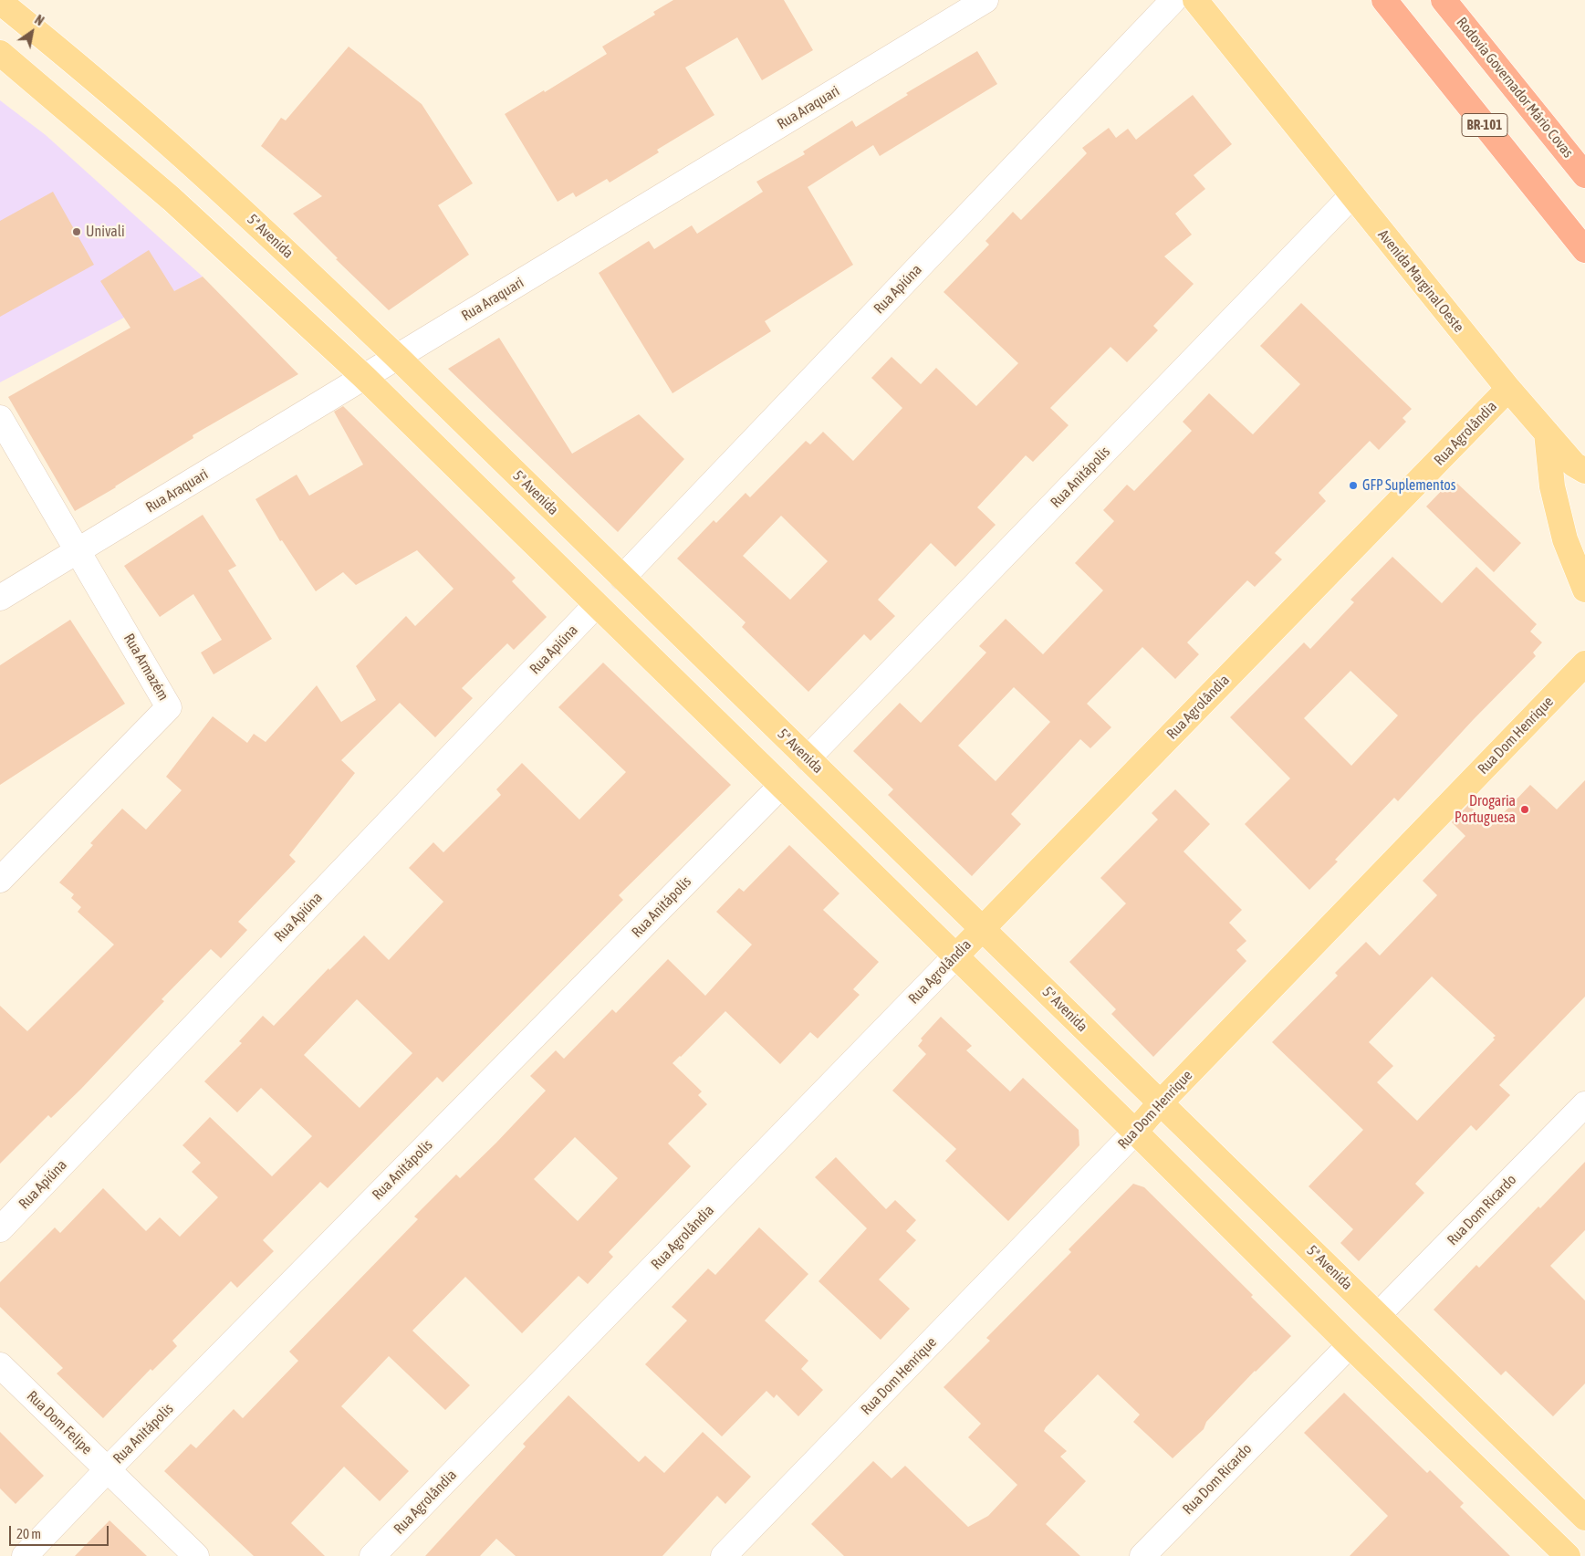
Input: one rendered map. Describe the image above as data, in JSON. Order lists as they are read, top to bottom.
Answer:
{
  "streets": {
    "highway": ["Rodovia Governador Mário Covas", "BR-101"],
    "main road": [
      "5ª Avenida",
      "Avenida Marginal Oeste",
      "Rua Agrolândia",
      "Rua Dom Henrique"
    ],
    "street": [
      "Rua Araquari",
      "Rua Apiúna",
      "Rua Anitápolis",
      "Rua Armazém",
      "Rua Dom Ricardo",
      "Rua Dom Felipe"
    ]
  },
  "crossings": [
    ["Rua Araquari", "5ª Avenida"],
    ["Rua Araquari", "Rua Armazém"],
    ["5ª Avenida", "Rua Apiúna"],
    ["5ª Avenida", "Rua Agrolândia"],
    ["5ª Avenida", "Rua Anitápolis"],
    ["5ª Avenida", "Rua Dom Henrique"],
    ["5ª Avenida", "Rua Dom Ricardo"],
    ["Avenida Marginal Oeste", "Rua Agrolândia"],
    ["Avenida Marginal Oeste", "Rua Anitápolis"],
    ["Rua Anitápolis", "Rua Dom Felipe"]
  ],
  "places": ["Univali", "GFP Suplementos", "Drogaria Portuguesa"],
  "scale_bar": "20 m",
  "north": "top right"
}
